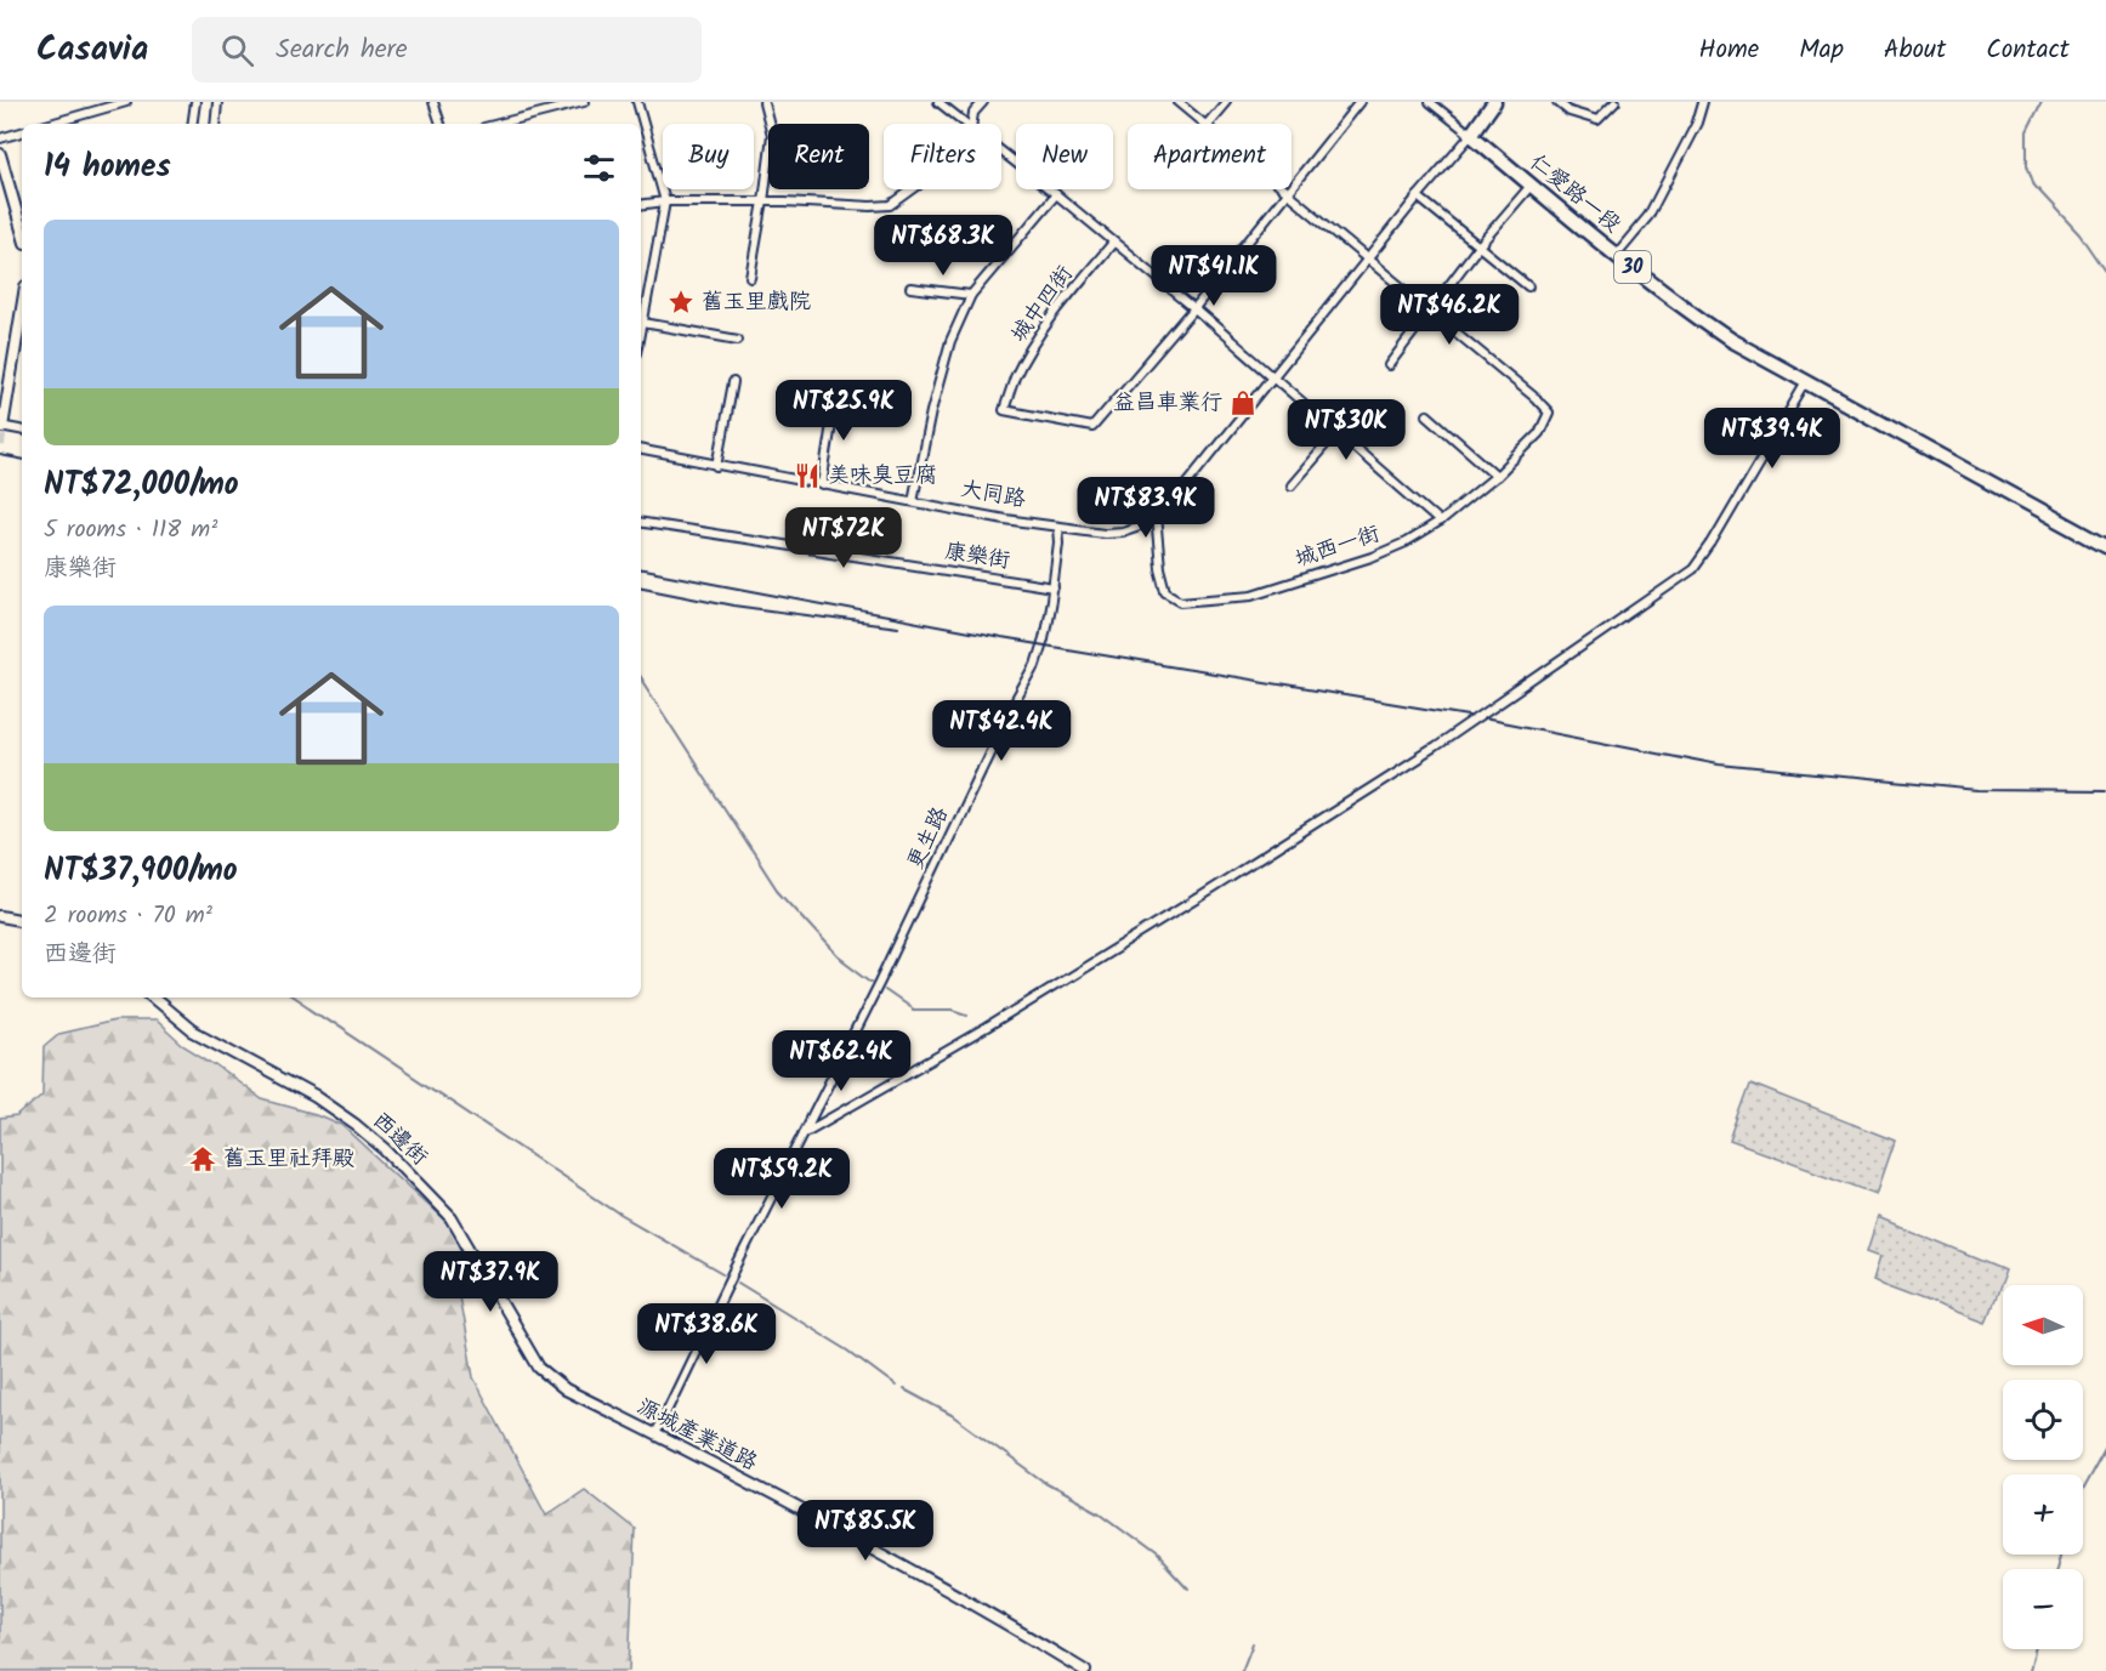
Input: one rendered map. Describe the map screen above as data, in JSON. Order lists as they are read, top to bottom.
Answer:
{
  "streets": {
    "main road": ["仁愛路一段", "30", "大同路"],
    "street": [
      "城中四街",
      "城西一街",
      "康樂街",
      "更生路",
      "西邊街",
      "源城產業道路"
    ]
  },
  "crossings": [
    ["仁愛路一段", "30"],
    ["仁愛路一段", "大同路"],
    ["大同路", "城西一街"],
    ["大同路", "更生路"],
    ["康樂街", "更生路"],
    ["更生路", "源城產業道路"],
    ["西邊街", "源城產業道路"]
  ],
  "places": {
    "place": ["舊玉里戲院"],
    "shop": ["益昌車業行"],
    "restaurant": ["美味臭豆腐"],
    "temple": ["舊玉里社拜殿"]
  },
  "north": "left",
  "page": {
    "header": "Casavia",
    "search": "Search here",
    "nav": [
      "Home",
      "Map",
      "About",
      "Contact"
    ],
    "chip": [
      "Buy",
      "Rent",
      "Filters",
      "New",
      "Apartment"
    ],
    "heading": "14 homes",
    "list": [
      {
        "name": "NT$72,000/mo",
        "note": "5 rooms · 118 m² · 康樂街"
      },
      {
        "name": "NT$37,900/mo",
        "note": "2 rooms · 70 m² · 西邊街"
      }
    ],
    "price": [
      "NT$68.3K",
      "NT$41.1K",
      "NT$46.2K",
      "NT$25.9K",
      "NT$30K",
      "NT$39.4K",
      "NT$83.9K",
      "NT$72K",
      "NT$42.4K",
      "NT$62.4K",
      "NT$59.2K",
      "NT$37.9K",
      "NT$38.6K",
      "NT$85.5K"
    ],
    "map_buttons": ["+", "−"]
  }
}
